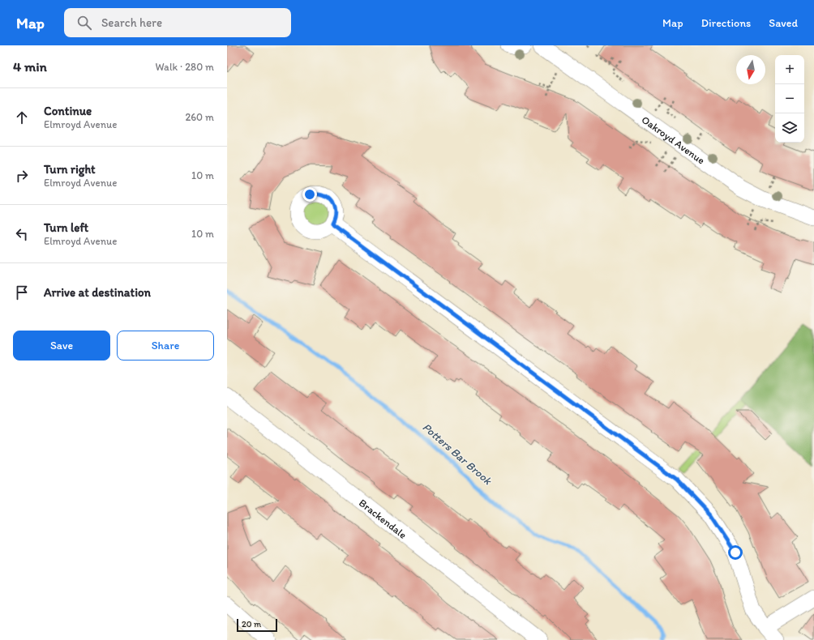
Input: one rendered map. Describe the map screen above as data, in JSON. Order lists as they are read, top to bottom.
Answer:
{
  "streets": {
    "street": ["Oakroyd Avenue", "Brackendale"]
  },
  "water": ["Potters Bar Brook"],
  "scale_bar": "20 m",
  "north": "bottom",
  "page": {
    "header": "Map",
    "search": "Search here",
    "nav": ["Map", "Directions", "Saved"],
    "heading": ["4 min", "Walk · 280 m"],
    "map_buttons": ["+", "−"],
    "list": [
      ["Continue", "Elmroyd Avenue", "260 m"],
      ["Turn right", "Elmroyd Avenue", "10 m"],
      ["Turn left", "Elmroyd Avenue", "10 m"],
      "Arrive at destination"
    ],
    "buttons": ["Save", "Share"],
    "scale": "20 m"
  }
}
